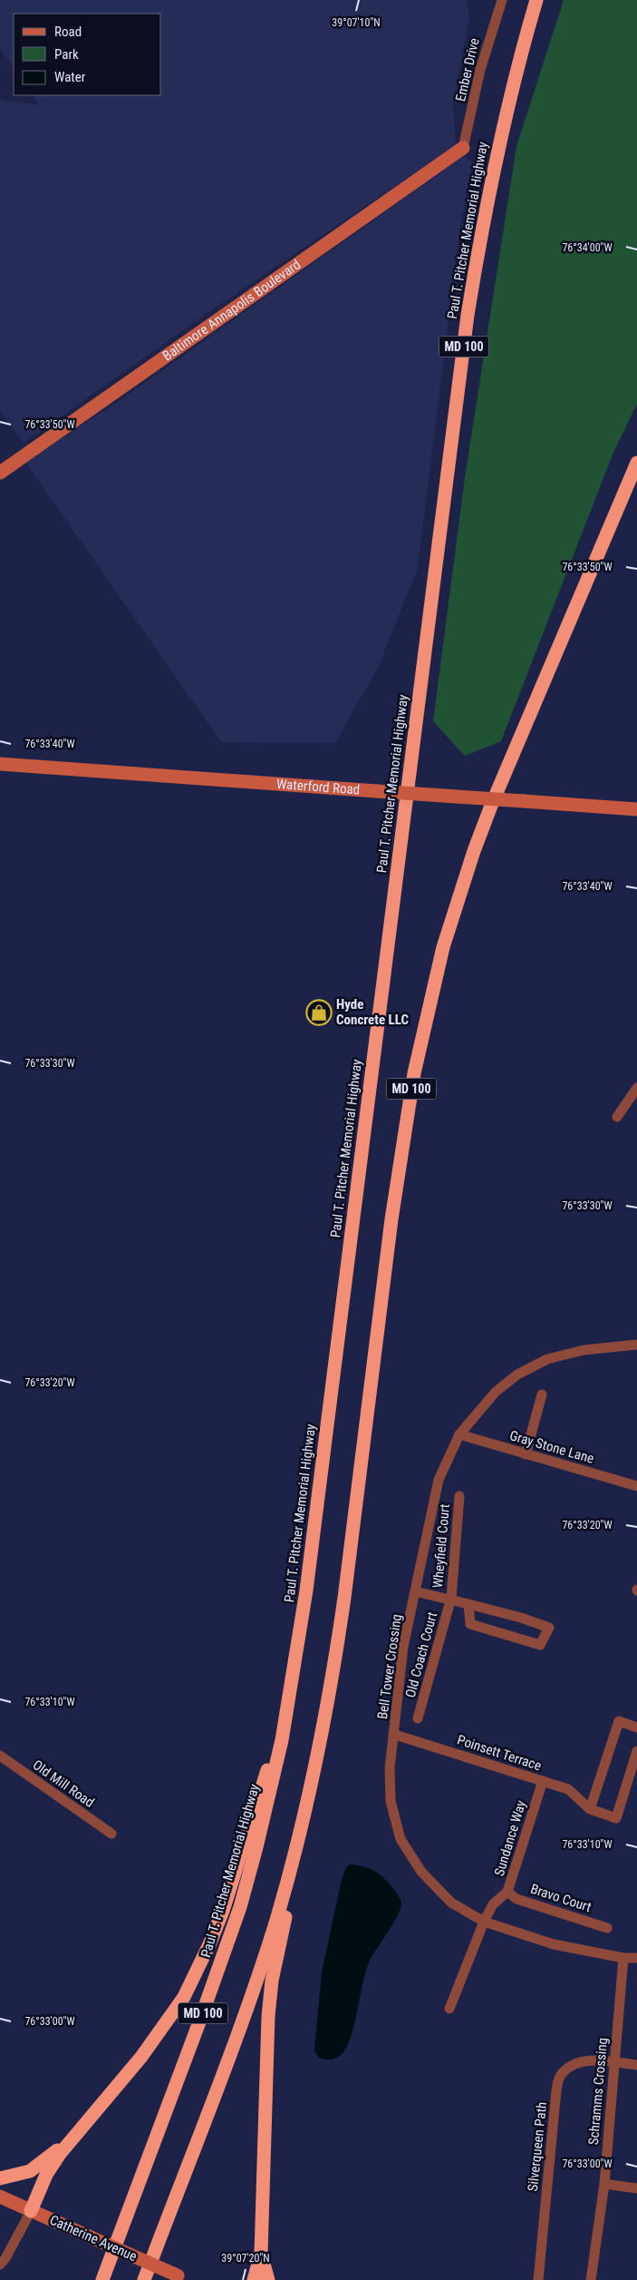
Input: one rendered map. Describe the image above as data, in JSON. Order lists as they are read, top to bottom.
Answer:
{
  "streets": {
    "highway": ["Paul T. Pitcher Memorial Highway", "MD 100"],
    "street": [
      "Ember Drive",
      "Baltimore Annapolis Boulevard",
      "Waterford Road",
      "Gray Stone Lane",
      "Wheyfield Court",
      "Old Coach Court",
      "Bell Tower Crossing",
      "Poinsett Terrace",
      "Old Mill Road",
      "Sundance Way",
      "Bravo Court",
      "Schramms Crossing",
      "Silverqueen Path",
      "Catherine Avenue"
    ]
  },
  "crossings": [
    ["Ember Drive", "Baltimore Annapolis Boulevard"],
    ["Gray Stone Lane", "Bell Tower Crossing"],
    ["Wheyfield Court", "Old Coach Court"],
    ["Bell Tower Crossing", "Poinsett Terrace"],
    ["Bell Tower Crossing", "Sundance Way"],
    ["Bell Tower Crossing", "Schramms Crossing"],
    ["Poinsett Terrace", "Sundance Way"],
    ["Sundance Way", "Bravo Court"],
    ["Schramms Crossing", "Silverqueen Path"]
  ],
  "places": {
    "shop": ["Hyde Concrete LLC"]
  },
  "legend": ["Road", "Park", "Water"],
  "coordinates": [
    "39°07'10\"N",
    "76°34'00\"W",
    "76°33'50\"W",
    "76°33'40\"W",
    "76°33'30\"W",
    "76°33'20\"W",
    "76°33'10\"W",
    "76°33'00\"W",
    "39°07'20\"N"
  ]
}
